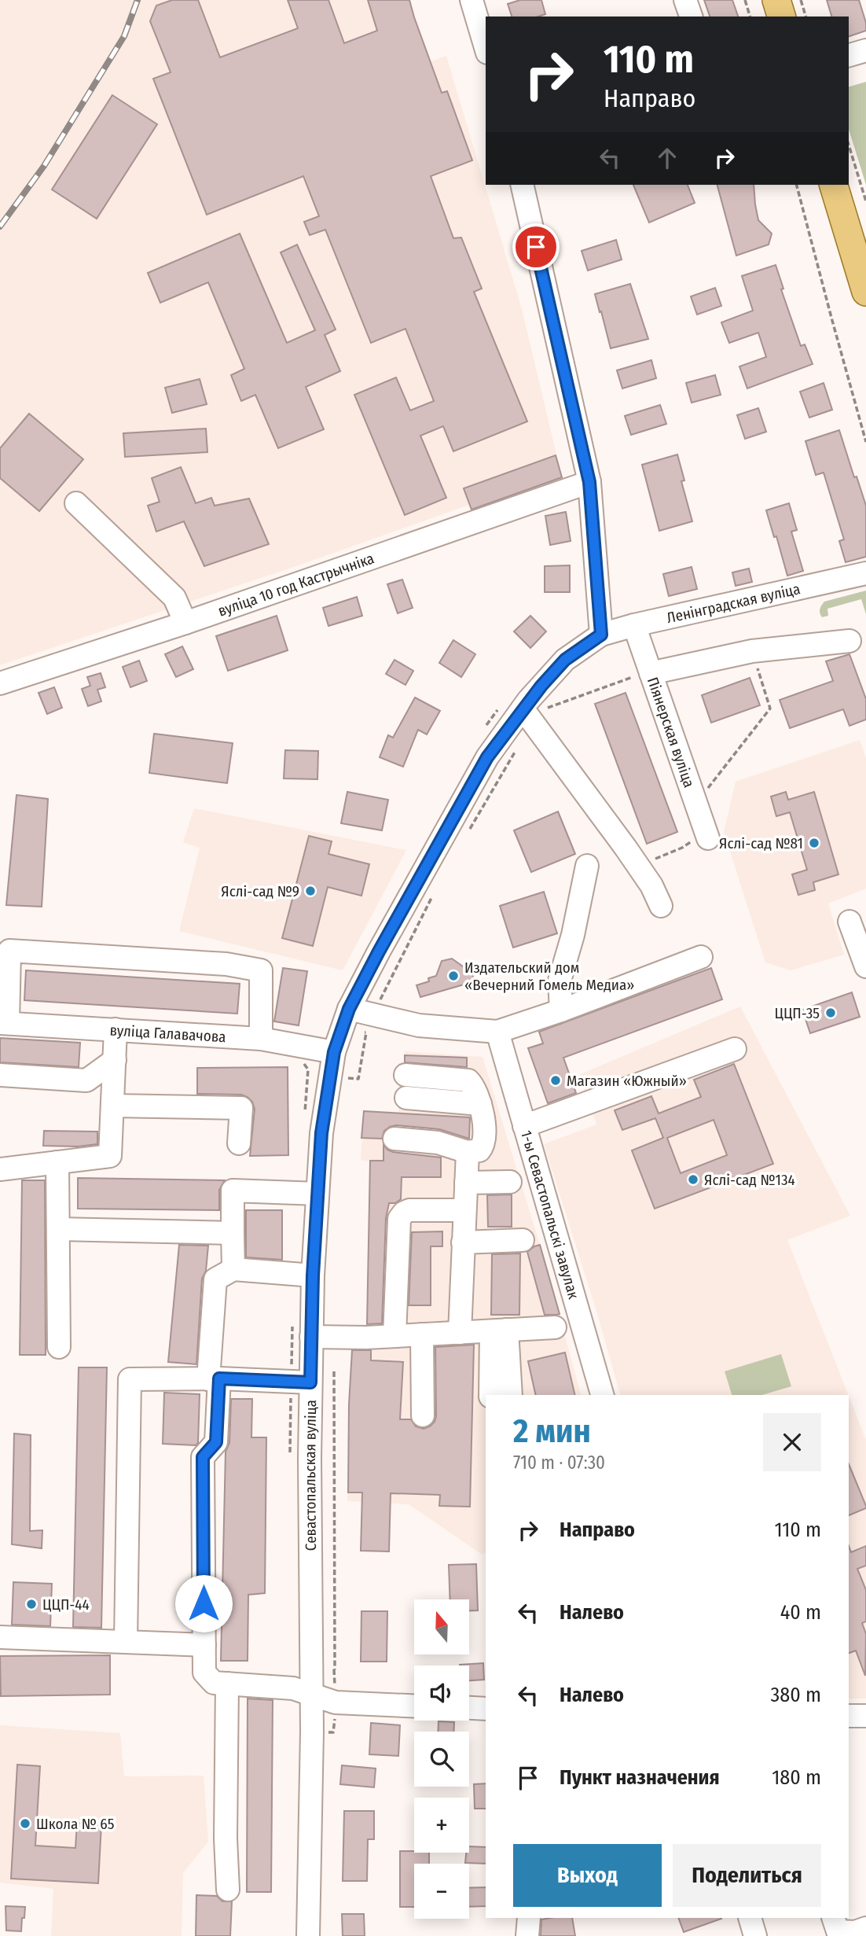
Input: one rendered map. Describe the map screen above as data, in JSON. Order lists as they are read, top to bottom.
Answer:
{
  "streets": {
    "street": [
      "вуліца 10 год Кастрычніка",
      "Ленінградская вуліца",
      "Піянерская вуліца",
      "вуліца Галавачова",
      "1-ы Севастопальскі завулак",
      "Севастопальская вуліца"
    ]
  },
  "crossings": [
    ["Ленінградская вуліца", "Піянерская вуліца"],
    ["Ленінградская вуліца", "Севастопальская вуліца"],
    ["вуліца Галавачова", "Севастопальская вуліца"]
  ],
  "places": [
    "Яслі-сад №81",
    "Яслі-сад №9",
    "Издательский дом «Вечерний Гомель Медиа»",
    "ЦЦП-35",
    "Магазин «Южный»",
    "Яслі-сад №134",
    "ЦЦП-44",
    "Школа № 65"
  ],
  "north": "top",
  "page": {
    "turn": ["110 m", "Направо"],
    "heading": ["2 мин", "710 m · 07:30"],
    "list": [
      {
        "name": "Направо",
        "value": "110 m"
      },
      {
        "name": "Налево",
        "value": "40 m"
      },
      {
        "name": "Налево",
        "value": "380 m"
      },
      {
        "name": "Пункт назначения",
        "value": "180 m"
      }
    ],
    "map_buttons": ["+", "−"],
    "buttons": ["Выход", "Поделиться"]
  }
}
